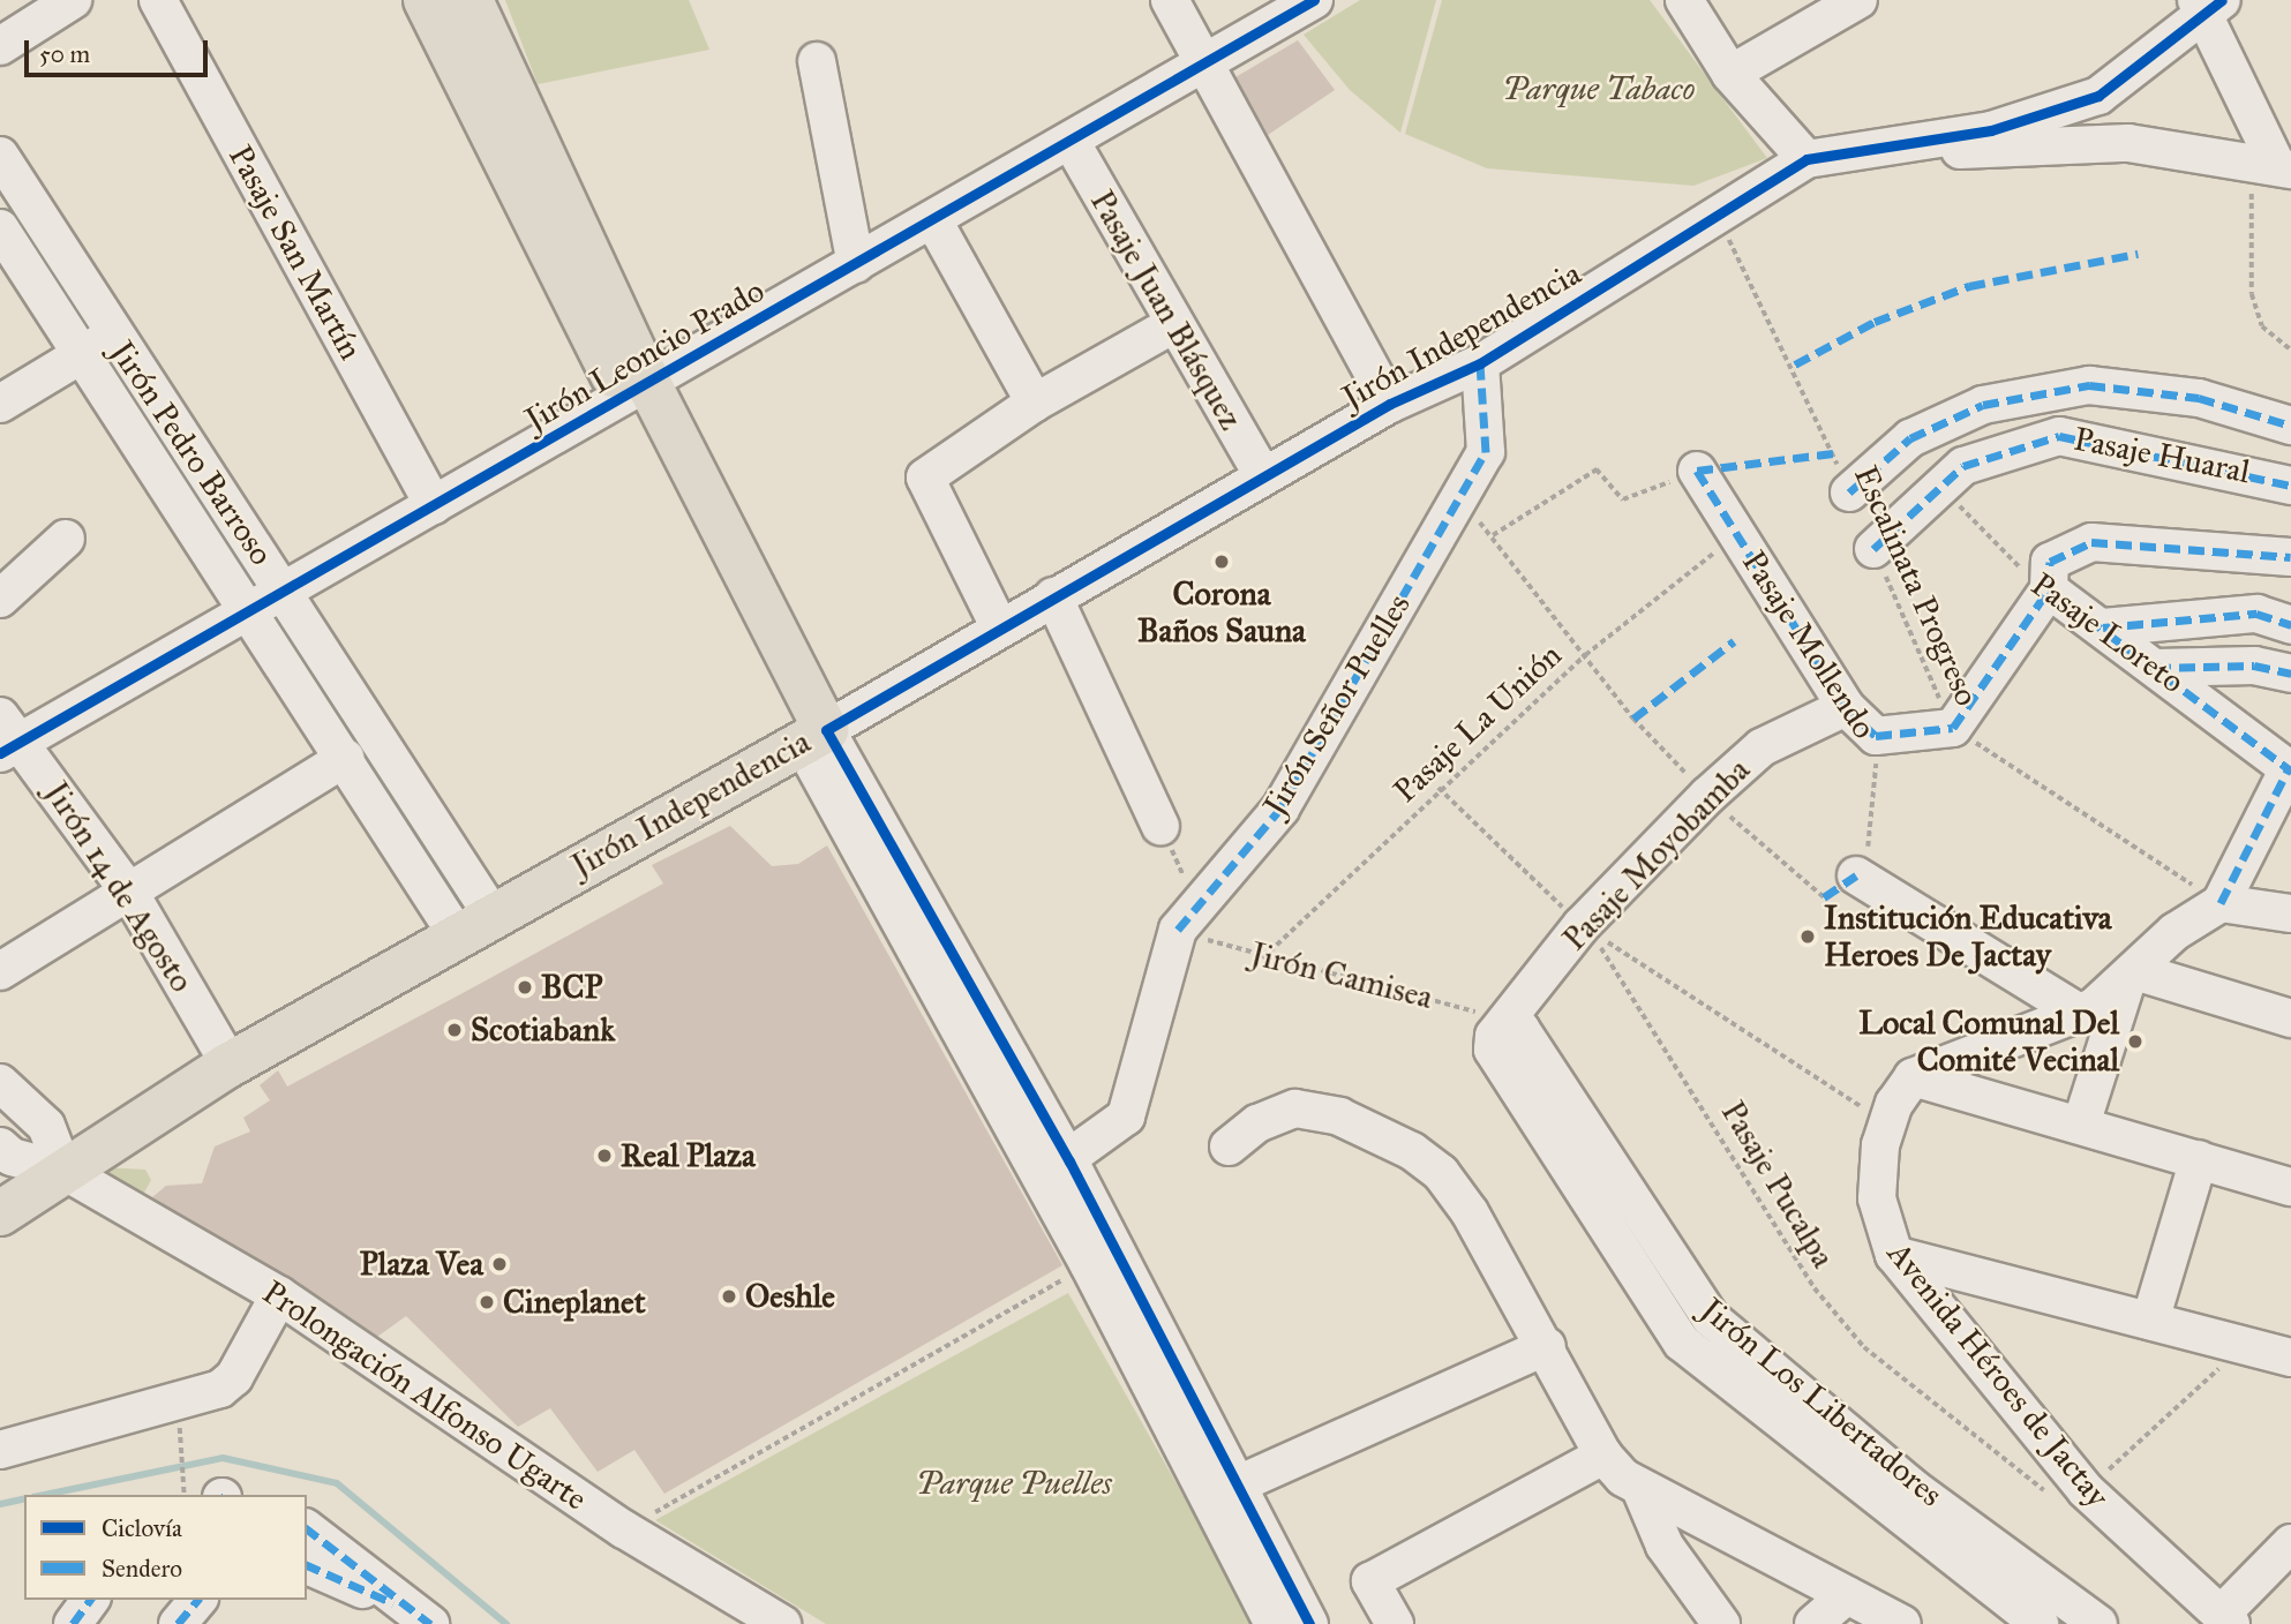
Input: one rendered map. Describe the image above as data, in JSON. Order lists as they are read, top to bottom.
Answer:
{
  "streets": {
    "main road": ["Jirón Independencia"],
    "street": [
      "Pasaje San Martín",
      "Pasaje Juan Blásquez",
      "Jirón Leoncio Prado",
      "Jirón Pedro Barroso",
      "Pasaje Huaral",
      "Pasaje Loreto",
      "Pasaje Mollendo",
      "Jirón Señor Puelles",
      "Pasaje Moyobamba",
      "Jirón 14 de Agosto",
      "Avenida Héroes de Jactay",
      "Prolongación Alfonso Ugarte",
      "Jirón Los Libertadores"
    ],
    "path": [
      "Escalinata Progreso",
      "Pasaje La Unión",
      "Jirón Camisea",
      "Pasaje Pucalpa"
    ]
  },
  "crossings": [
    ["Pasaje San Martín", "Jirón Leoncio Prado"],
    ["Pasaje Juan Blásquez", "Jirón Independencia"],
    ["Pasaje Juan Blásquez", "Jirón Leoncio Prado"],
    ["Jirón Independencia", "Jirón Pedro Barroso"],
    ["Jirón Independencia", "Escalinata Progreso"],
    ["Jirón Independencia", "Jirón Señor Puelles"],
    ["Jirón Independencia", "Jirón 14 de Agosto"],
    ["Jirón Independencia", "Prolongación Alfonso Ugarte"],
    ["Jirón Leoncio Prado", "Jirón Pedro Barroso"],
    ["Jirón Leoncio Prado", "Jirón 14 de Agosto"],
    ["Pasaje Huaral", "Escalinata Progreso"],
    ["Pasaje Huaral", "Pasaje Loreto"],
    ["Pasaje Mollendo", "Pasaje La Unión"],
    ["Pasaje Mollendo", "Pasaje Moyobamba"],
    ["Jirón Señor Puelles", "Jirón Camisea"],
    ["Pasaje La Unión", "Jirón Camisea"],
    ["Pasaje La Unión", "Pasaje Pucalpa"],
    ["Pasaje Moyobamba", "Jirón Camisea"],
    ["Pasaje Moyobamba", "Pasaje Pucalpa"],
    ["Pasaje Moyobamba", "Jirón Los Libertadores"],
    ["Jirón Camisea", "Jirón Los Libertadores"],
    ["Pasaje Pucalpa", "Avenida Héroes de Jactay"]
  ],
  "parks": ["Parque Tabaco", "Parque Puelles"],
  "places": [
    "Corona Baños Sauna",
    "Institución Educativa Heroes De Jactay",
    "BCP",
    "Scotiabank",
    "Local Comunal Del Comité Vecinal",
    "Real Plaza",
    "Plaza Vea",
    "Oeshle",
    "Cineplanet"
  ],
  "legend": ["Ciclovía", "Sendero"],
  "scale_bar": "50 m"
}
